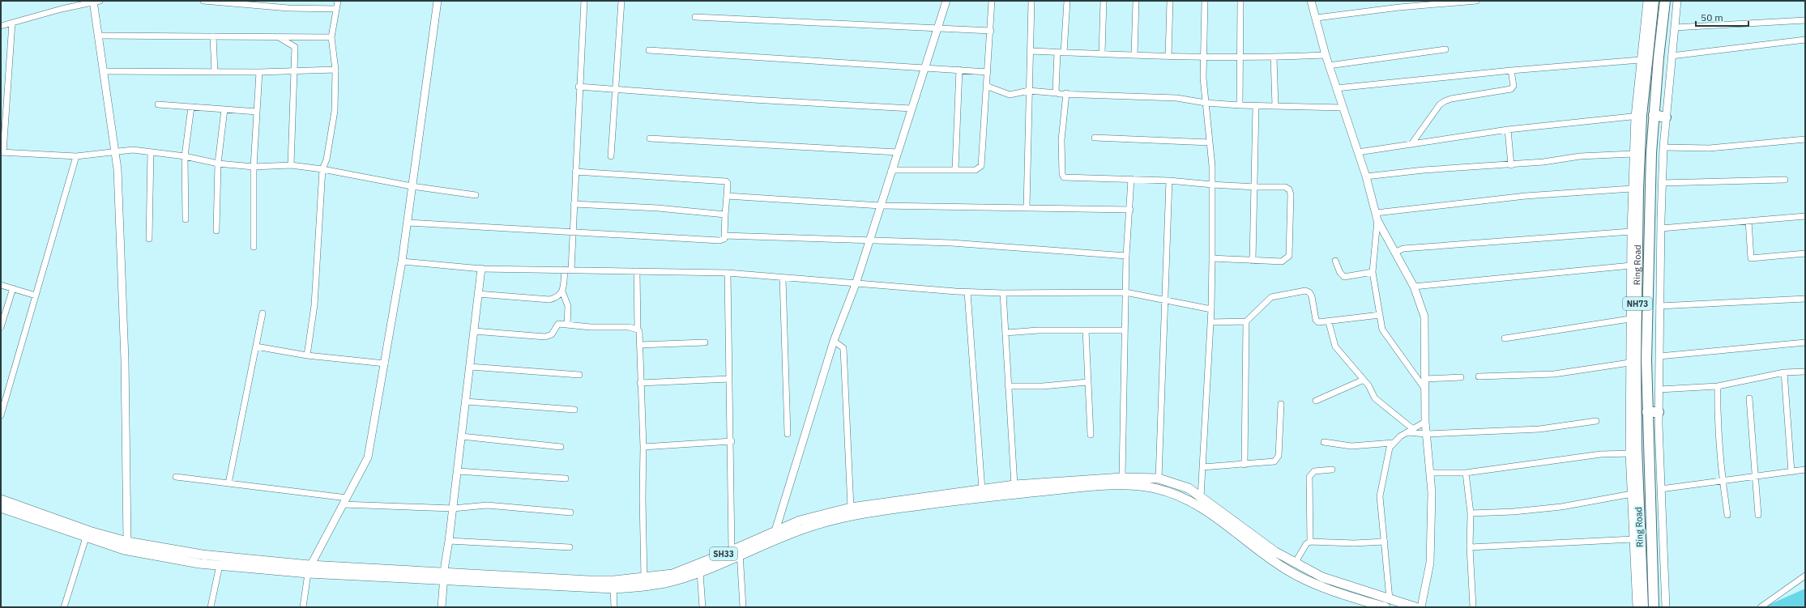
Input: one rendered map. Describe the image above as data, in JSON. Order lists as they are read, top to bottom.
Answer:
{
  "streets": {
    "highway": ["Ring Road", "NH73"],
    "main road": ["SH33"]
  },
  "scale_bar": "50 m"
}
